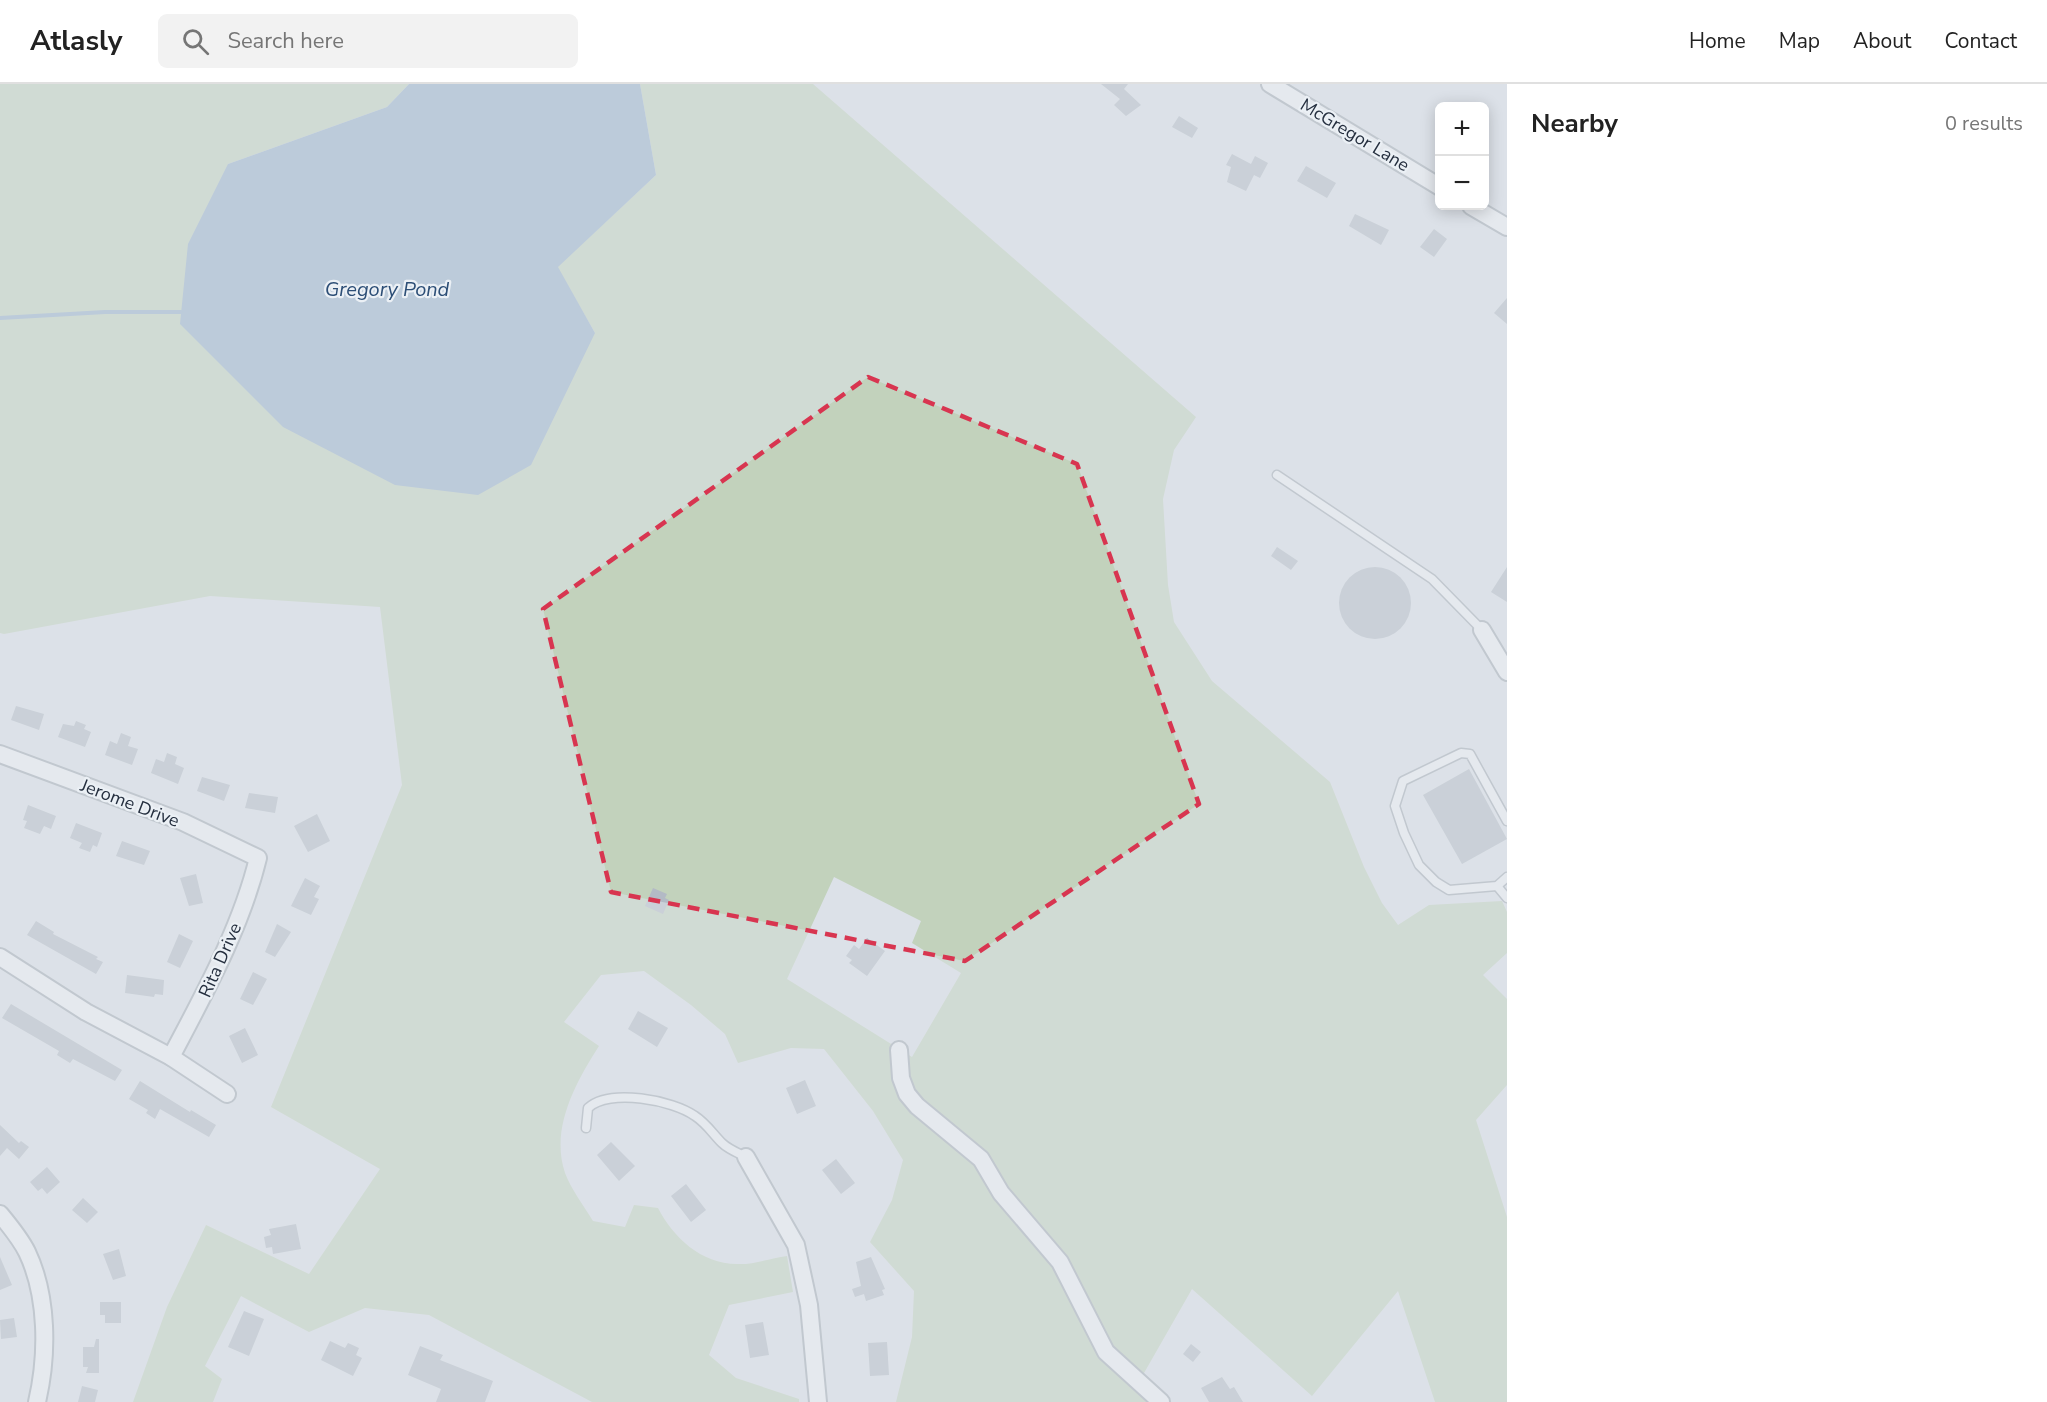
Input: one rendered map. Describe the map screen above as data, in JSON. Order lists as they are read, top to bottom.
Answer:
{
  "streets": {
    "street": ["McGregor Lane", "Jerome Drive", "Rita Drive"]
  },
  "crossings": [
    ["Jerome Drive", "Rita Drive"]
  ],
  "water": ["Gregory Pond"],
  "page": {
    "header": "Atlasly",
    "search": "Search here",
    "nav": [
      "Home",
      "Map",
      "About",
      "Contact"
    ],
    "heading": ["Nearby", "0 results"],
    "map_buttons": ["+", "−"]
  }
}
